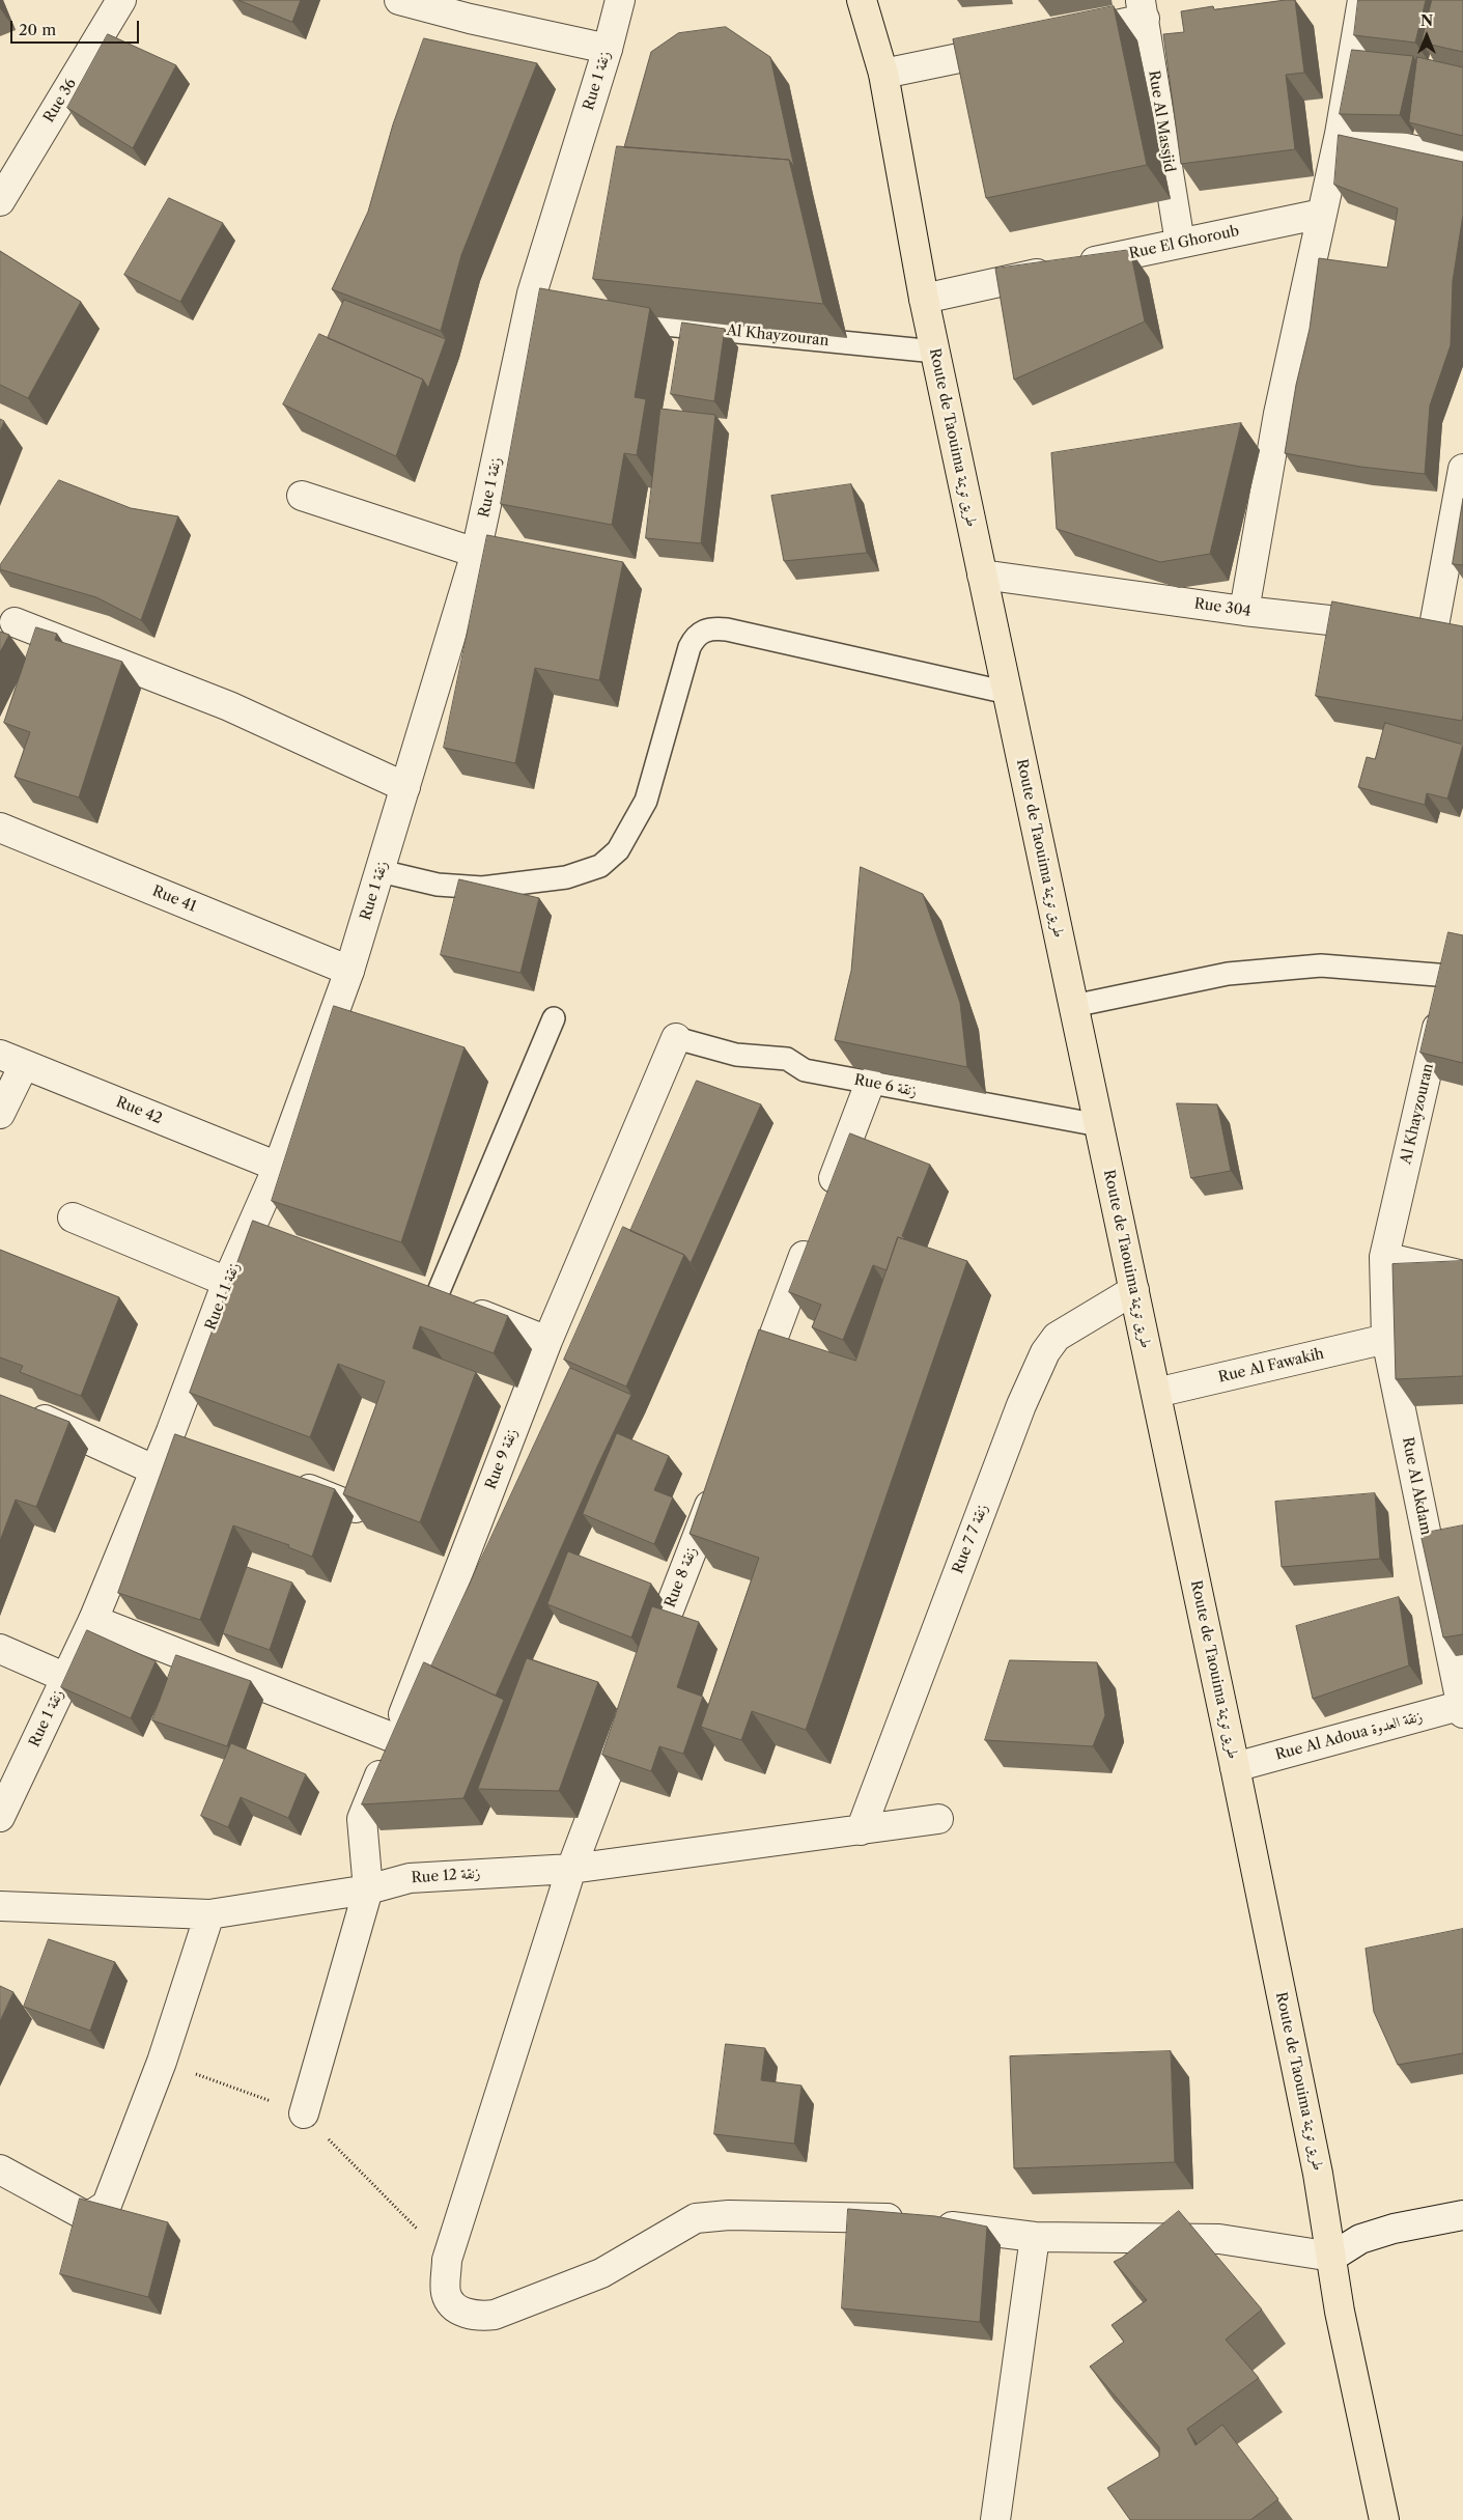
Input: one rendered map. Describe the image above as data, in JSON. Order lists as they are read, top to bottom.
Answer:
{
  "streets": {
    "main road": ["Route de Taouima طريق تويمة"],
    "street": [
      "Rue 1 زنقة",
      "Rue 36",
      "Rue Al Massjid",
      "Rue El Ghoroub",
      "Al Khayzouran",
      "Rue 304",
      "Rue 41",
      "Rue 42",
      "Rue 1 زنقة 1",
      "Rue Al Fawakih",
      "Rue 9 زنقة",
      "Rue Al Akdam",
      "Rue 7 زنقة 7",
      "Rue 8 زنقة",
      "Rue Al Adoua زنقة العدوة",
      "Rue 12 زنقة"
    ],
    "lane": ["Rue 6 زنقة"]
  },
  "crossings": [
    ["Rue 1 زنقة", "Rue 41"],
    ["Rue 1 زنقة", "Rue 1 زنقة 1"],
    ["Rue Al Massjid", "Rue El Ghoroub"],
    ["Rue El Ghoroub", "Route de Taouima طريق تويمة"],
    ["Al Khayzouran", "Route de Taouima طريق تويمة"],
    ["Al Khayzouran", "Rue Al Akdam"],
    ["Route de Taouima طريق تويمة", "Rue 304"],
    ["Route de Taouima طريق تويمة", "Rue 6 زنقة"],
    ["Route de Taouima طريق تويمة", "Rue Al Fawakih"],
    ["Route de Taouima طريق تويمة", "Rue 7 زنقة 7"],
    ["Route de Taouima طريق تويمة", "Rue Al Adoua زنقة العدوة"],
    ["Rue 41", "Rue 1 زنقة 1"],
    ["Rue 6 زنقة", "Rue 9 زنقة"],
    ["Rue 42", "Rue 1 زنقة 1"],
    ["Rue Al Fawakih", "Rue Al Akdam"],
    ["Rue 9 زنقة", "Rue 12 زنقة"],
    ["Rue Al Akdam", "Rue Al Adoua زنقة العدوة"],
    ["Rue 7 زنقة 7", "Rue 12 زنقة"]
  ],
  "scale_bar": "20 m",
  "north": "top"
}
